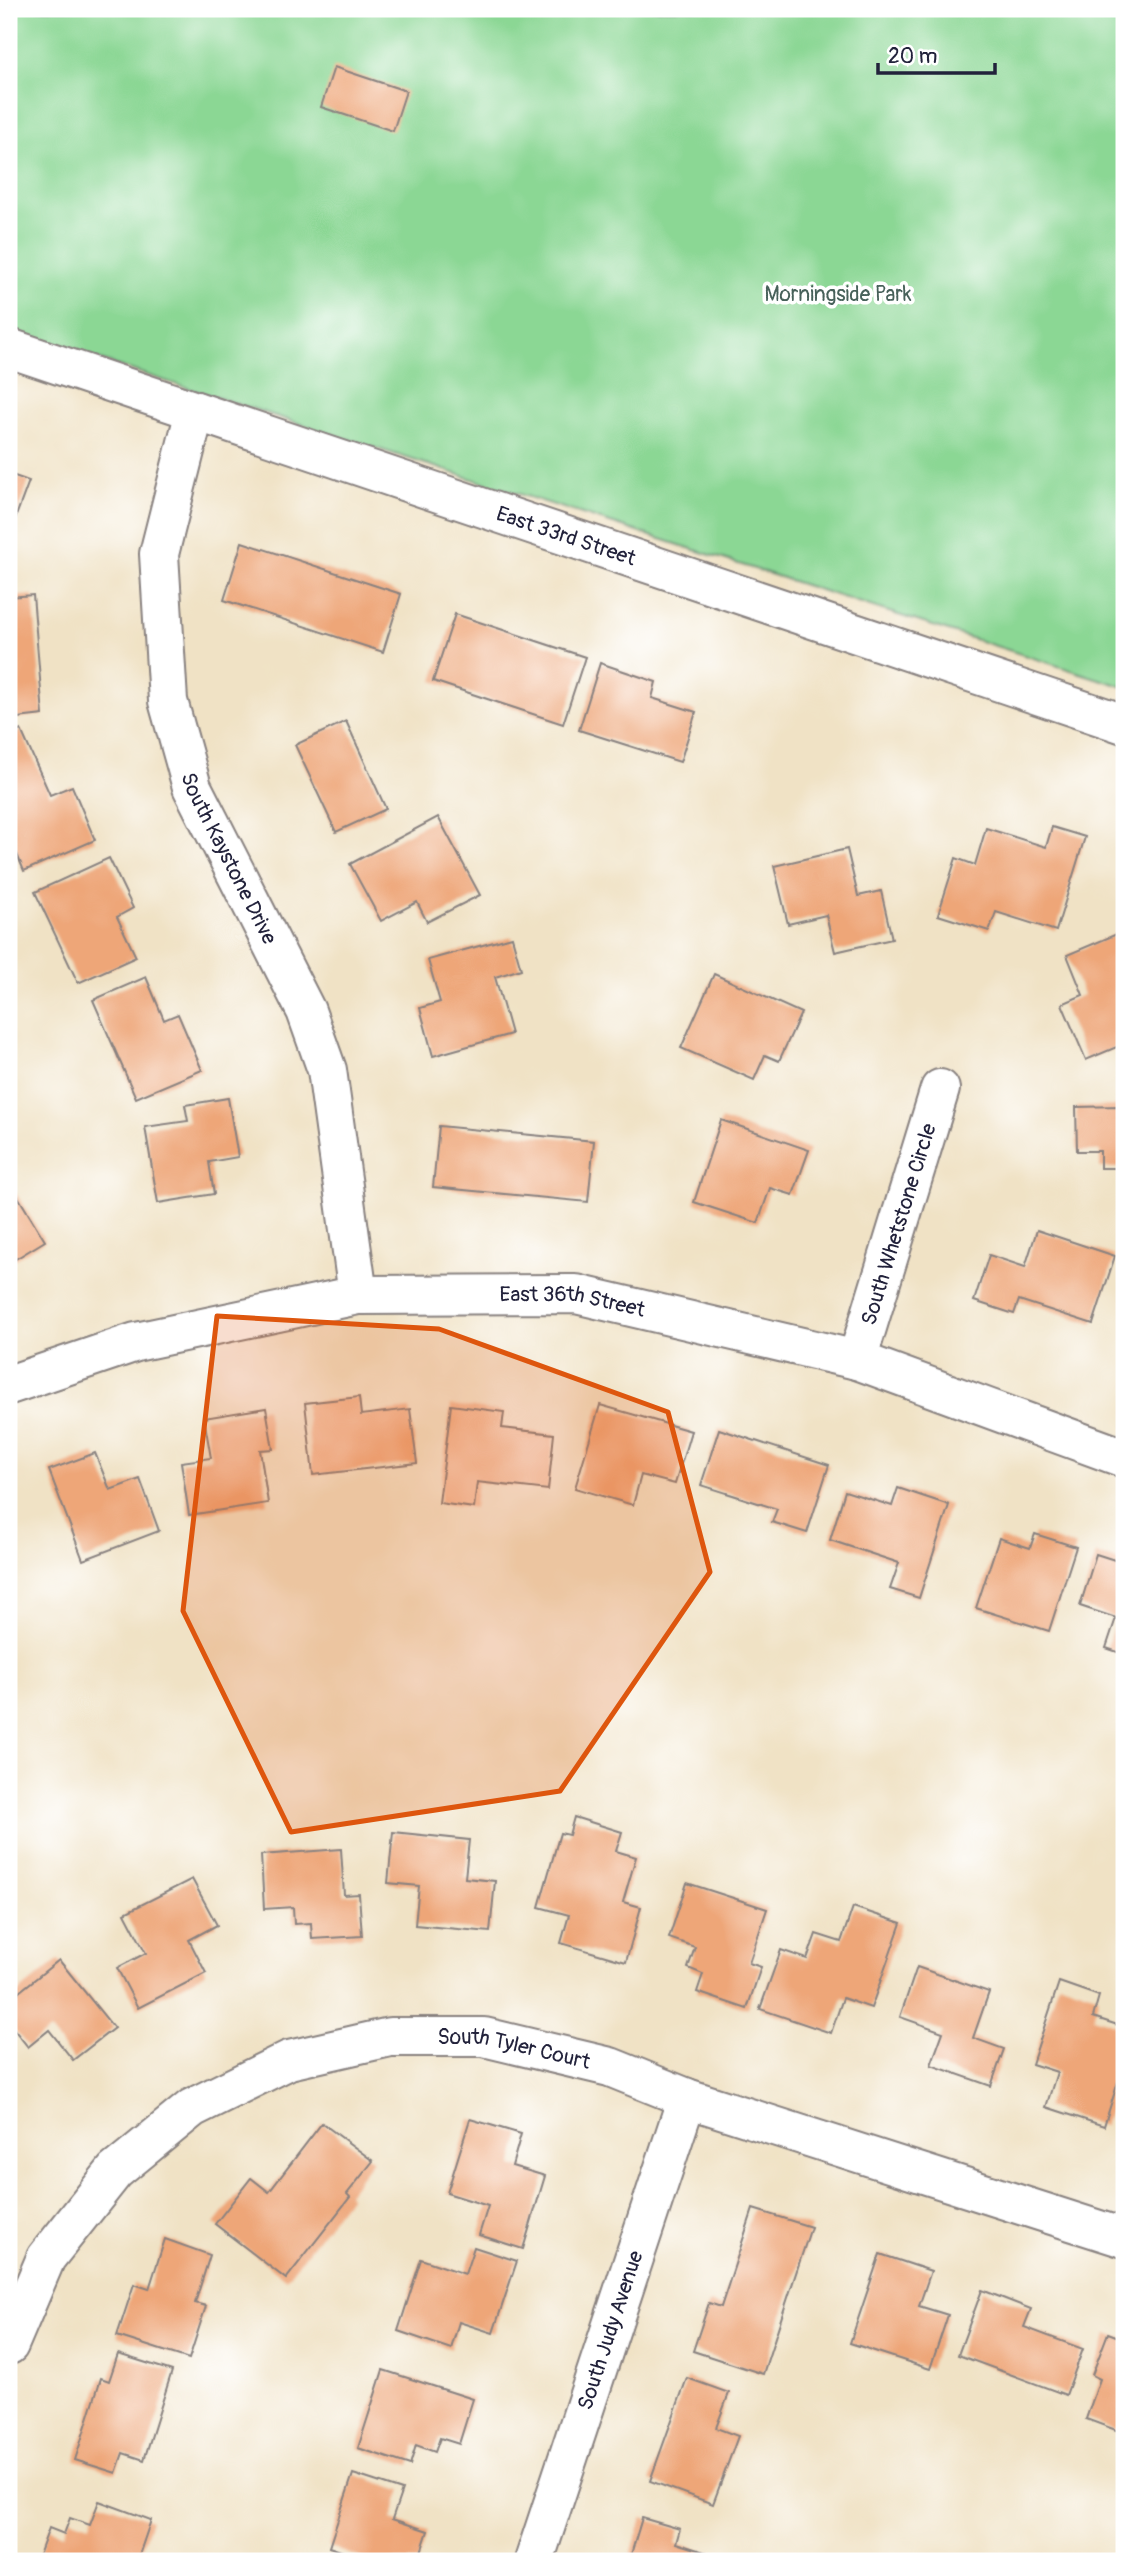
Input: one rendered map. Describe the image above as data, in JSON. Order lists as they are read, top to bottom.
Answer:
{
  "streets": {
    "street": [
      "East 33rd Street",
      "South Kaystone Drive",
      "South Whetstone Circle",
      "East 36th Street",
      "South Tyler Court",
      "South Judy Avenue"
    ]
  },
  "crossings": [
    ["East 33rd Street", "South Kaystone Drive"],
    ["South Kaystone Drive", "East 36th Street"],
    ["South Whetstone Circle", "East 36th Street"],
    ["South Tyler Court", "South Judy Avenue"]
  ],
  "parks": ["Morningside Park"],
  "scale_bar": "20 m"
}
